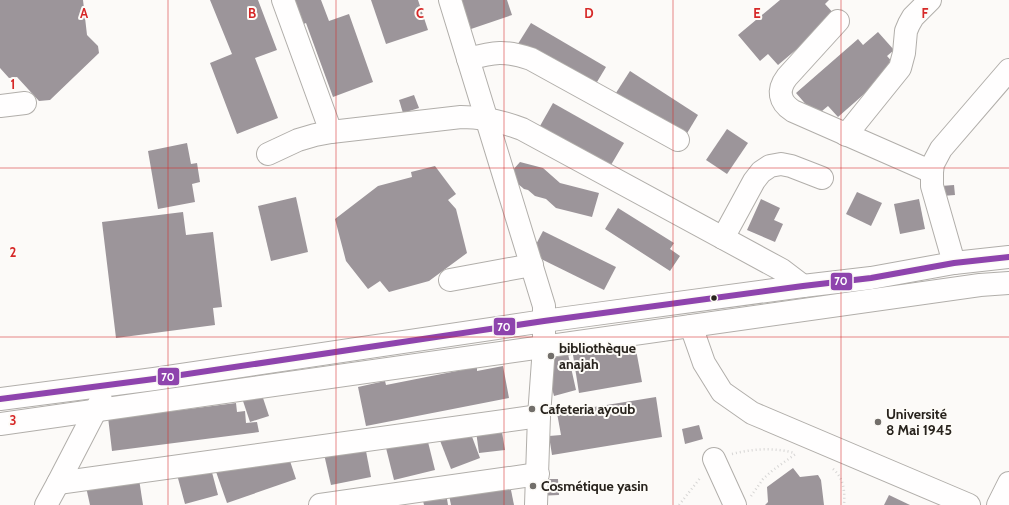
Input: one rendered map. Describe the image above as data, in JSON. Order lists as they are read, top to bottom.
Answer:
{
  "places": [
    "bibliothèque anajah",
    "Cafeteria ayoub",
    "Université 8 Mai 1945",
    "Cosmétique yasin"
  ],
  "lines": ["transit line 70"],
  "grid": {
    "columns": [
      "A",
      "B",
      "C",
      "D",
      "E",
      "F"
    ],
    "rows": ["1", "2", "3"]
  }
}
